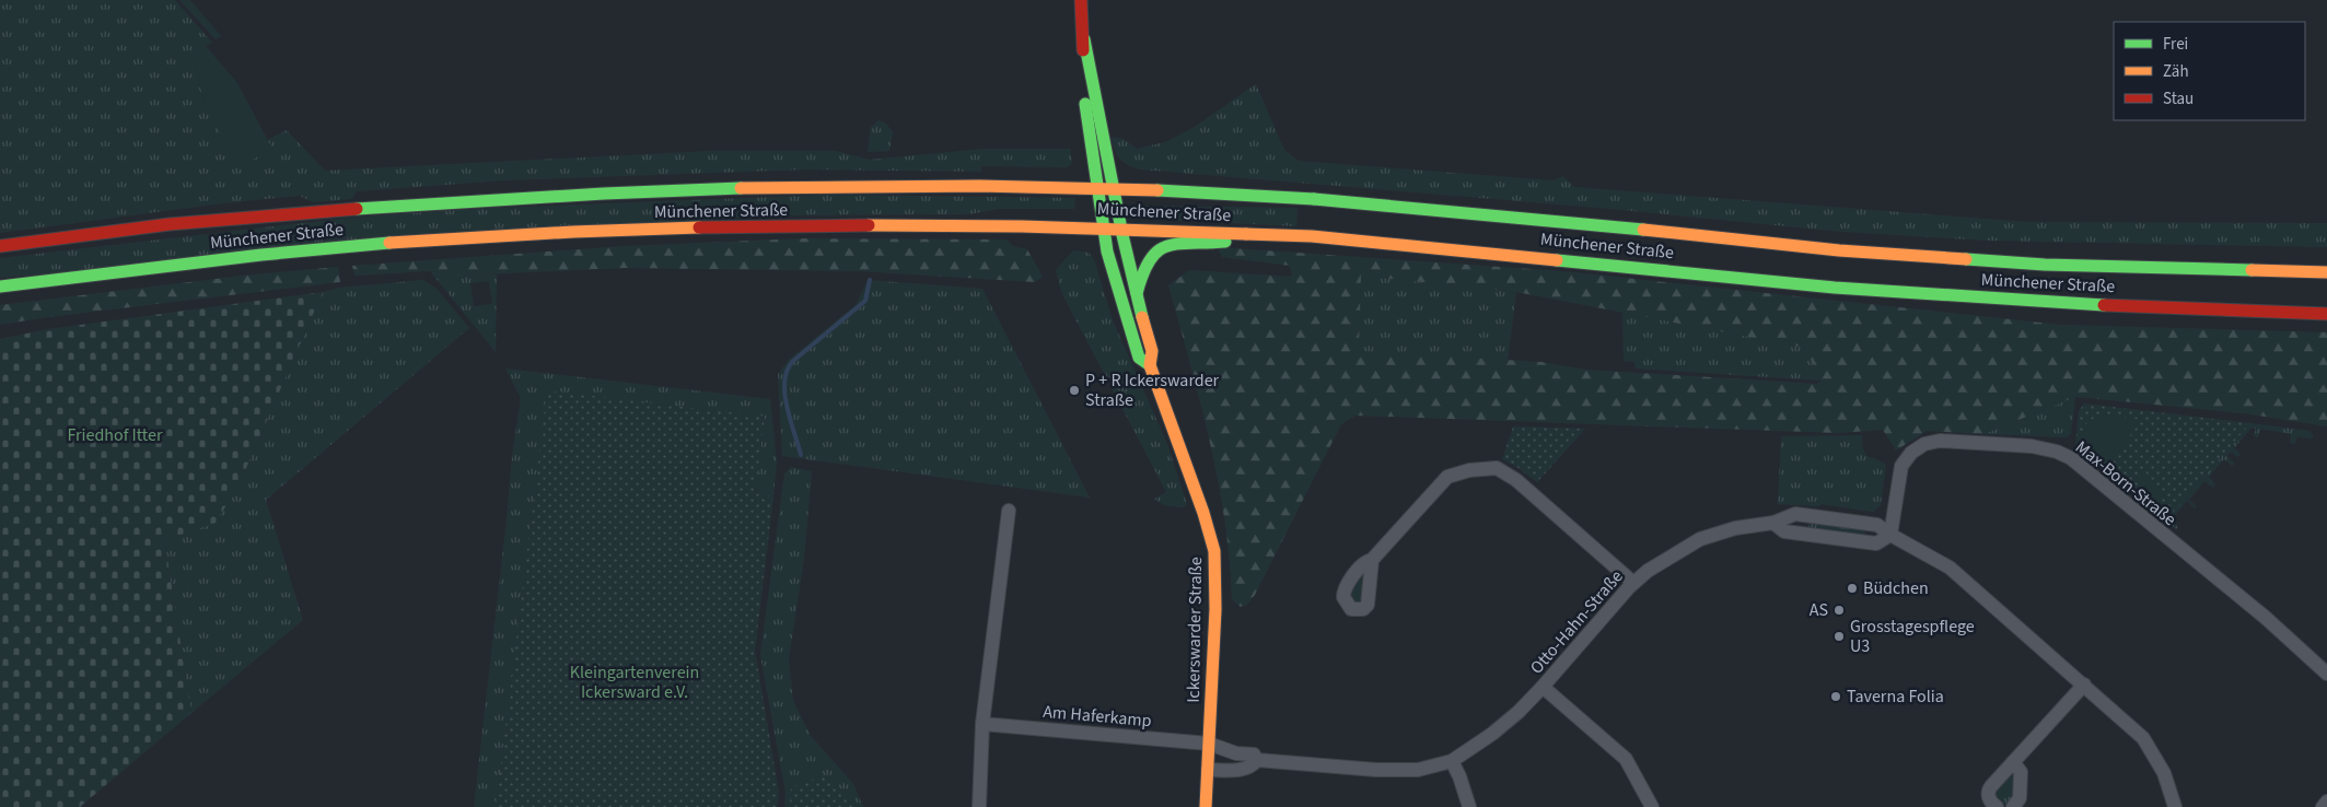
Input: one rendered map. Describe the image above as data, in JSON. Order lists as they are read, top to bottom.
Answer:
{
  "streets": {
    "main road": ["Münchener Straße", "Ickerswarder Straße"],
    "street": ["Max-Born-Straße", "Otto-Hahn-Straße", "Am Haferkamp"]
  },
  "crossings": [
    ["Münchener Straße", "Ickerswarder Straße"],
    ["Max-Born-Straße", "Otto-Hahn-Straße"],
    ["Otto-Hahn-Straße", "Ickerswarder Straße"],
    ["Otto-Hahn-Straße", "Am Haferkamp"],
    ["Ickerswarder Straße", "Am Haferkamp"]
  ],
  "parks": ["Friedhof Itter", "Kleingartenverein Ickersward e.V."],
  "places": [
    "P + R Ickerswarder Straße",
    "Büdchen",
    "AS",
    "Grosstagespflege U3",
    "Taverna Folia"
  ],
  "legend": ["Frei", "Zäh", "Stau"]
}
